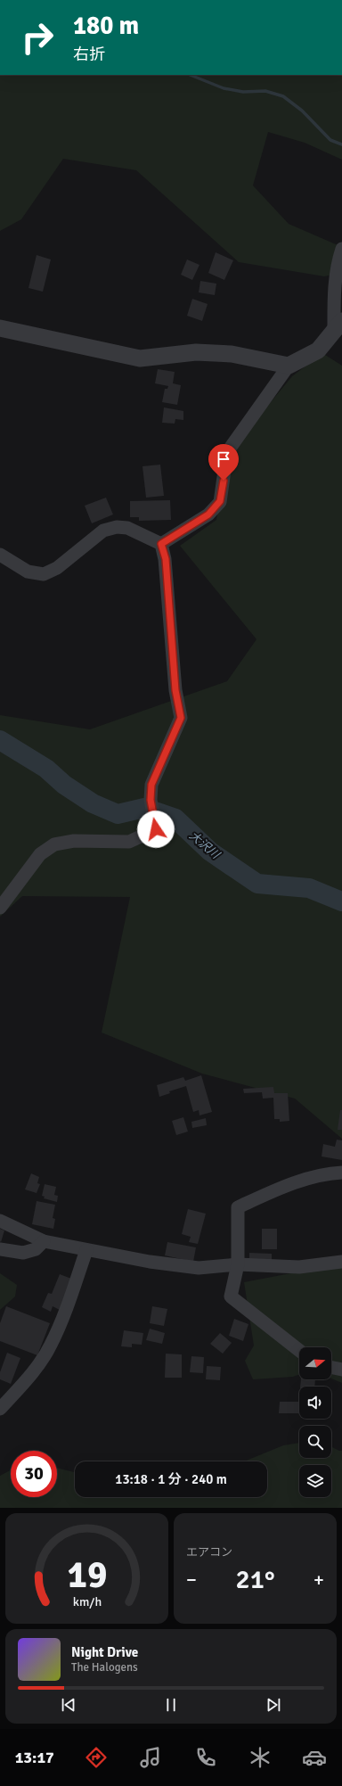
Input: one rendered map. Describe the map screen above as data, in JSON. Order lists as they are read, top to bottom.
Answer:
{
  "water": ["大沢川"],
  "north": "right",
  "page": {
    "turn": ["180 m", "右折"],
    "limit": "30",
    "trip": "13:18 · 1 分 · 240 m",
    "tile": "エアコン",
    "heat": ["−", "21°", "+"],
    "song": ["Night Drive", "The Halogens"],
    "tabs": "13:17",
    "gauge": ["19", "km/h"]
  }
}
